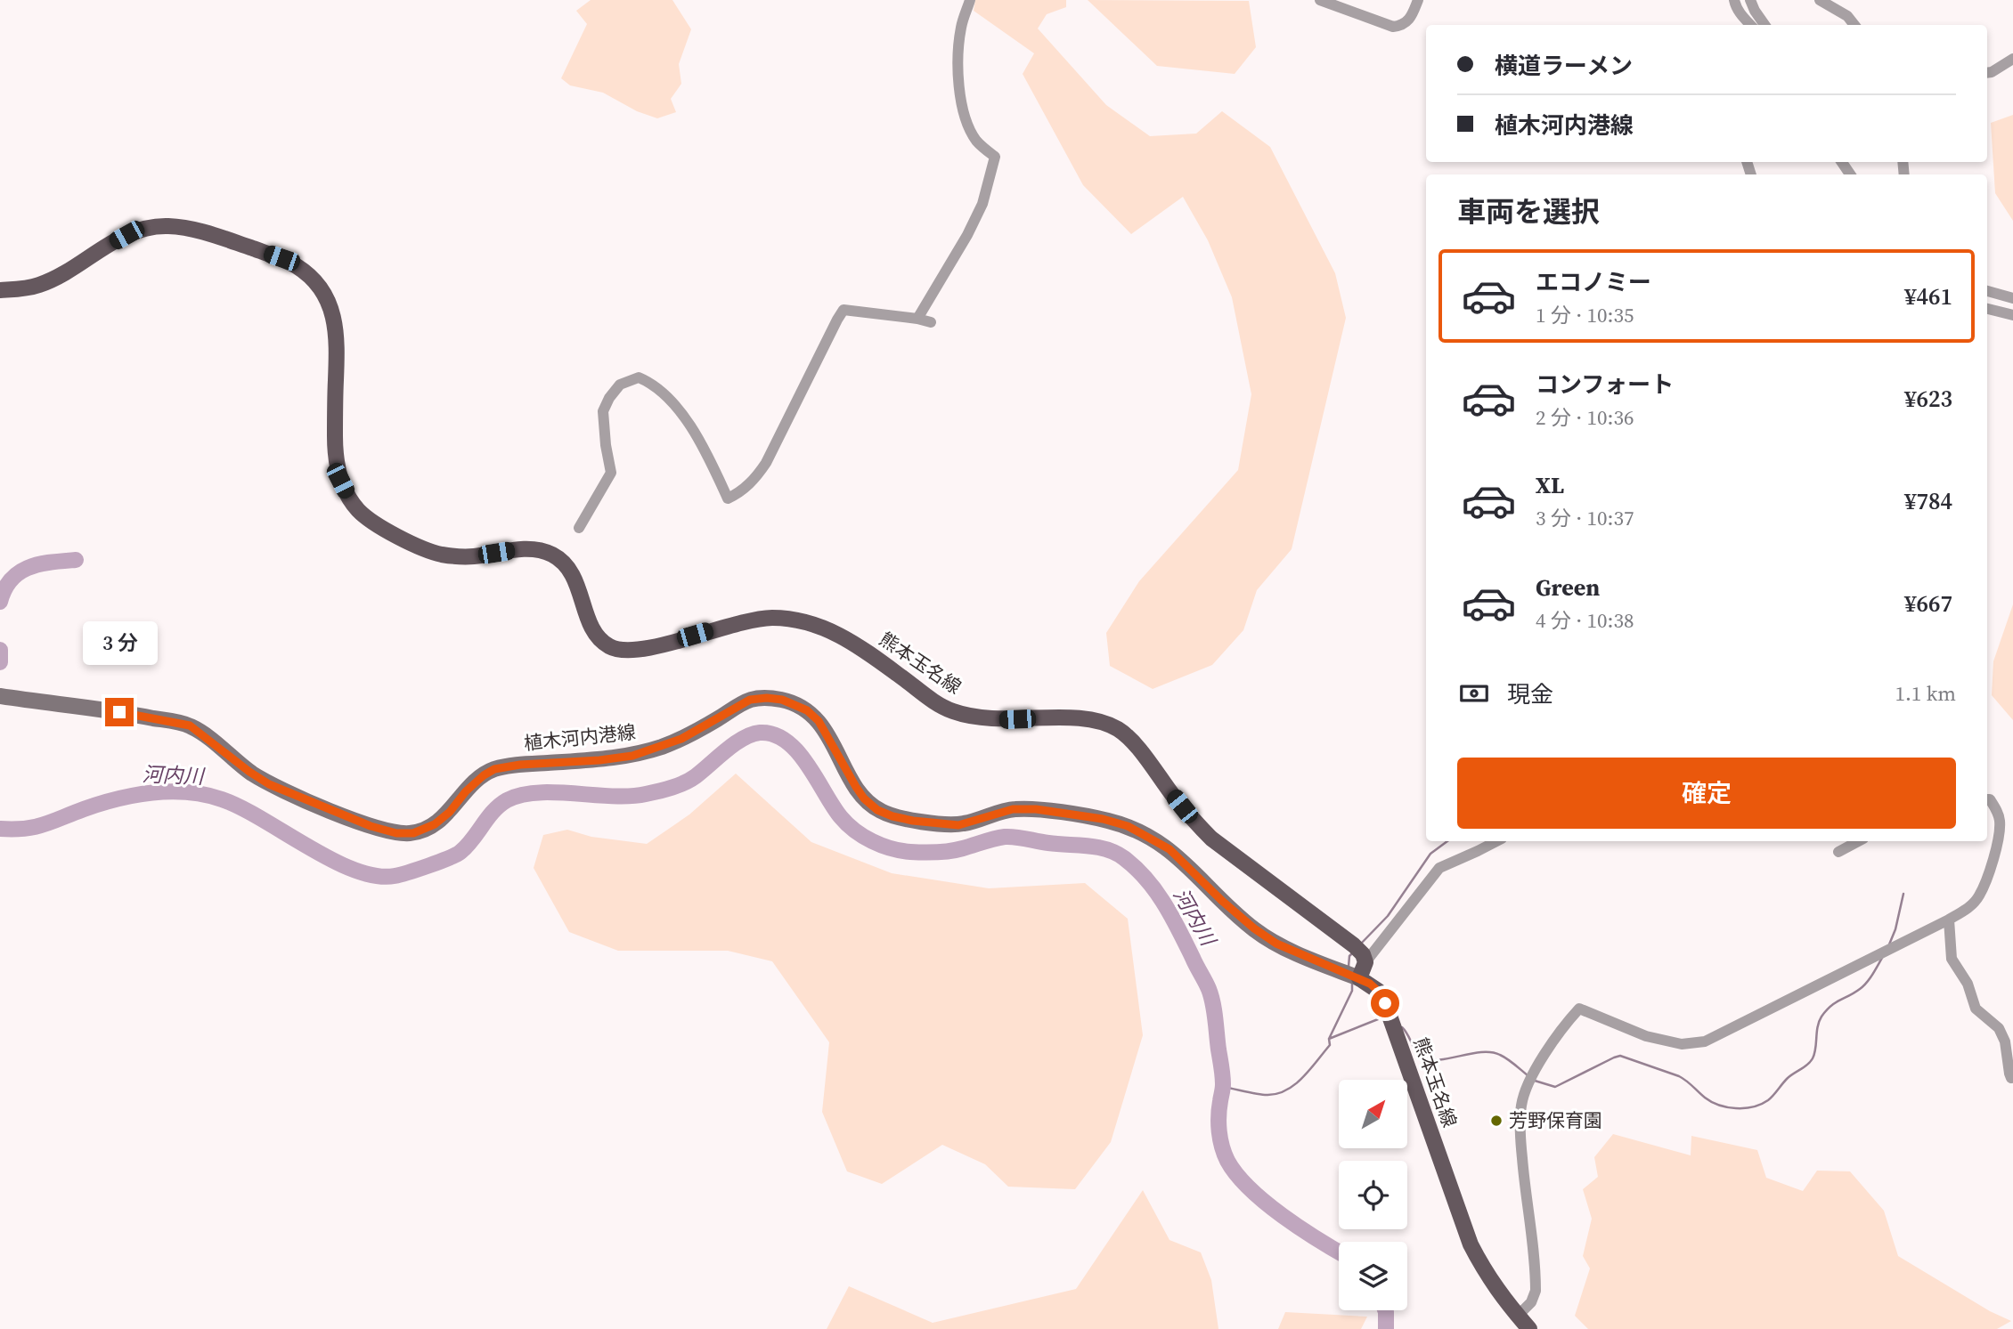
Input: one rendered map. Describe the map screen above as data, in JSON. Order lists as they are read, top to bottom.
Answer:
{
  "streets": {
    "main road": ["熊本玉名線", "植木河内港線"]
  },
  "crossings": [
    ["熊本玉名線", "植木河内港線"]
  ],
  "water": ["河内川"],
  "places": ["芳野保育園"],
  "north": "top right",
  "page": {
    "banner": ["横道ラーメン", "植木河内港線"],
    "heading": "車両を選択",
    "list": [
      {
        "name": "エコノミー",
        "note": "1 分 · 10:35",
        "value": "¥461"
      },
      {
        "name": "コンフォート",
        "note": "2 分 · 10:36",
        "value": "¥623"
      },
      {
        "name": "XL",
        "note": "3 分 · 10:37",
        "value": "¥784"
      },
      {
        "name": "Green",
        "note": "4 分 · 10:38",
        "value": "¥667"
      }
    ],
    "bubble": "3 分",
    "pay": ["現金", "1.1 km"],
    "buttons": "確定"
  }
}
